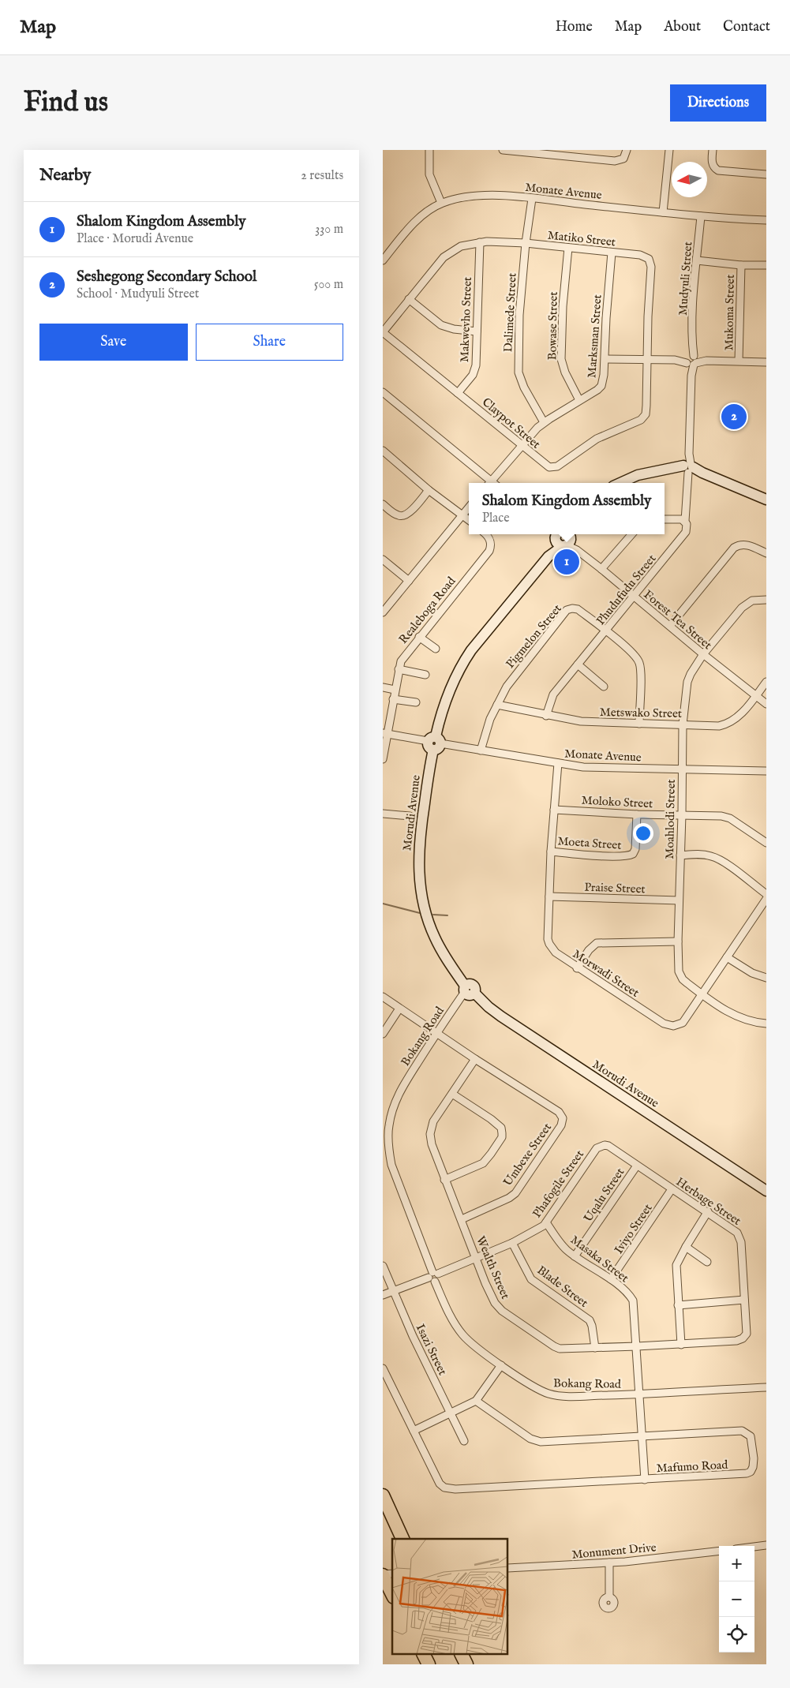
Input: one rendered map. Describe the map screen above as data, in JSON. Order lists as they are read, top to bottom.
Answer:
{
  "streets": {
    "street": [
      "Monate Avenue",
      "Matiko Street",
      "Mudyuli Street",
      "Dalimede Street",
      "Mukoma Street",
      "Makwevho Street",
      "Bowase Street",
      "Marksman Street",
      "Claypot Street",
      "Phudufudu Street",
      "Realeboga Road",
      "Forest Tea Street",
      "Pigmelon Street",
      "Metswako Street",
      "Moloko Street",
      "Morudi Avenue",
      "Moahlodi Street",
      "Moeta Street",
      "Praise Street",
      "Morwadi Street",
      "Bokang Road",
      "Umbexe Street",
      "Phafogile Street",
      "Uqalu Street",
      "Herbage Street",
      "Iviyo Street",
      "Masaka Street",
      "Wealth Street",
      "Blade Street",
      "Isazi Street",
      "Mafumo Road",
      "Monument Drive"
    ]
  },
  "crossings": [
    ["Monate Avenue", "Mudyuli Street"],
    ["Monate Avenue", "Dalimede Street"],
    ["Monate Avenue", "Realeboga Road"],
    ["Monate Avenue", "Pigmelon Street"],
    ["Monate Avenue", "Morudi Avenue"],
    ["Monate Avenue", "Moahlodi Street"],
    ["Monate Avenue", "Morwadi Street"],
    ["Matiko Street", "Dalimede Street"],
    ["Matiko Street", "Makwevho Street"],
    ["Matiko Street", "Bowase Street"],
    ["Matiko Street", "Marksman Street"],
    ["Matiko Street", "Claypot Street"],
    ["Mudyuli Street", "Phudufudu Street"],
    ["Dalimede Street", "Marksman Street"],
    ["Makwevho Street", "Claypot Street"],
    ["Bowase Street", "Marksman Street"],
    ["Marksman Street", "Claypot Street"],
    ["Phudufudu Street", "Forest Tea Street"],
    ["Phudufudu Street", "Pigmelon Street"],
    ["Phudufudu Street", "Metswako Street"],
    ["Forest Tea Street", "Metswako Street"],
    ["Forest Tea Street", "Morudi Avenue"],
    ["Forest Tea Street", "Moahlodi Street"],
    ["Pigmelon Street", "Metswako Street"],
    ["Metswako Street", "Moahlodi Street"],
    ["Moloko Street", "Moahlodi Street"],
    ["Moloko Street", "Moeta Street"],
    ["Moloko Street", "Morwadi Street"],
    ["Morudi Avenue", "Bokang Road"],
    ["Moahlodi Street", "Praise Street"],
    ["Moahlodi Street", "Morwadi Street"],
    ["Moeta Street", "Morwadi Street"],
    ["Praise Street", "Morwadi Street"],
    ["Bokang Road", "Phafogile Street"],
    ["Bokang Road", "Masaka Street"],
    ["Umbexe Street", "Wealth Street"],
    ["Phafogile Street", "Herbage Street"],
    ["Phafogile Street", "Masaka Street"],
    ["Phafogile Street", "Wealth Street"],
    ["Phafogile Street", "Blade Street"],
    ["Phafogile Street", "Isazi Street"],
    ["Uqalu Street", "Herbage Street"],
    ["Uqalu Street", "Masaka Street"],
    ["Herbage Street", "Iviyo Street"],
    ["Herbage Street", "Wealth Street"],
    ["Iviyo Street", "Masaka Street"],
    ["Masaka Street", "Wealth Street"],
    ["Masaka Street", "Mafumo Road"],
    ["Wealth Street", "Blade Street"]
  ],
  "north": "left",
  "page": {
    "header": "Map",
    "nav": [
      "Home",
      "Map",
      "About",
      "Contact"
    ],
    "buttons": [
      "Directions",
      ["Save", "Share"]
    ],
    "title": "Find us",
    "heading": ["Nearby", "2 results"],
    "list": [
      {
        "mark": "1",
        "name": "Shalom Kingdom Assembly",
        "note": "Place · Morudi Avenue",
        "value": "330 m"
      },
      {
        "mark": "2",
        "name": "Seshegong Secondary School",
        "note": "School · Mudyuli Street",
        "value": "500 m"
      }
    ],
    "pins": ["2", "1"],
    "popup": ["Shalom Kingdom Assembly", "Place"],
    "map_buttons": ["+", "−"]
  }
}
